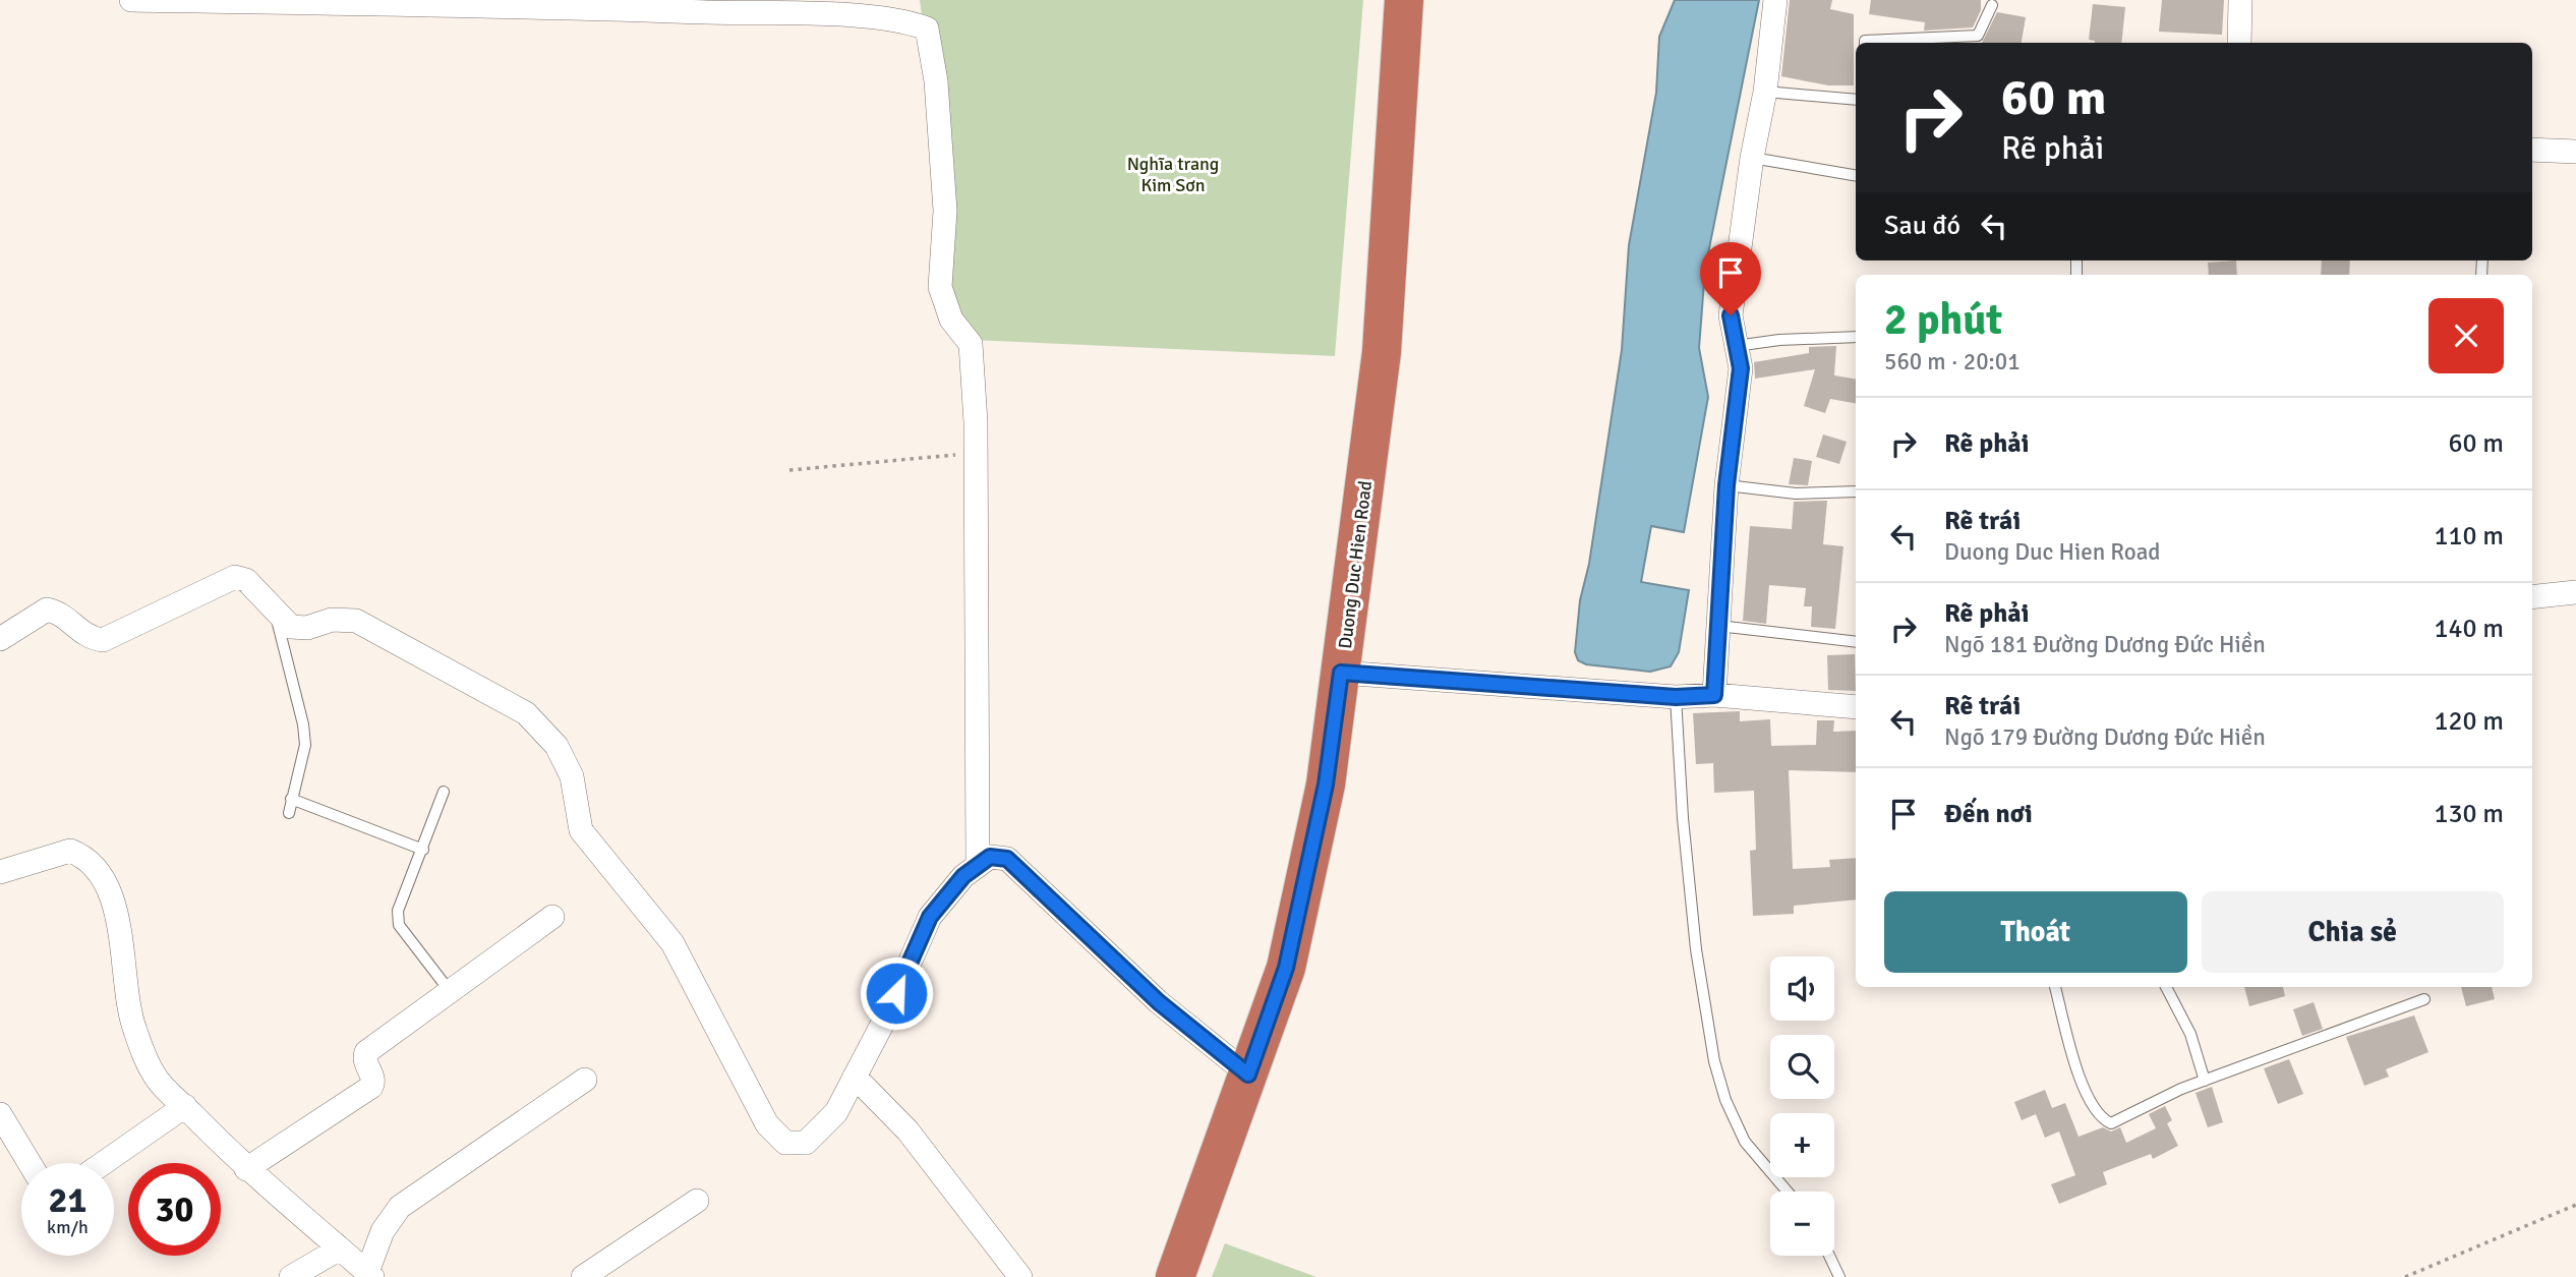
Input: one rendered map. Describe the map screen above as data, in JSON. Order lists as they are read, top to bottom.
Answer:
{
  "streets": {
    "highway": ["Duong Duc Hien Road"]
  },
  "parks": ["Nghĩa trang Kim Sơn"],
  "page": {
    "turn": ["60 m", "Rẽ phải"],
    "then": "Sau đó",
    "heading": ["2 phút", "560 m · 20:01"],
    "list": [
      {
        "name": "Rẽ phải",
        "value": "60 m"
      },
      {
        "name": "Rẽ trái",
        "note": "Duong Duc Hien Road",
        "value": "110 m"
      },
      {
        "name": "Rẽ phải",
        "note": "Ngõ 181 Đường Dương Đức Hiền",
        "value": "140 m"
      },
      {
        "name": "Rẽ trái",
        "note": "Ngõ 179 Đường Dương Đức Hiền",
        "value": "120 m"
      },
      {
        "name": "Đến nơi",
        "value": "130 m"
      }
    ],
    "buttons": ["Thoát", "Chia sẻ"],
    "map_buttons": ["+", "−"],
    "speed": "21 km/h",
    "limit": "30"
  }
}
